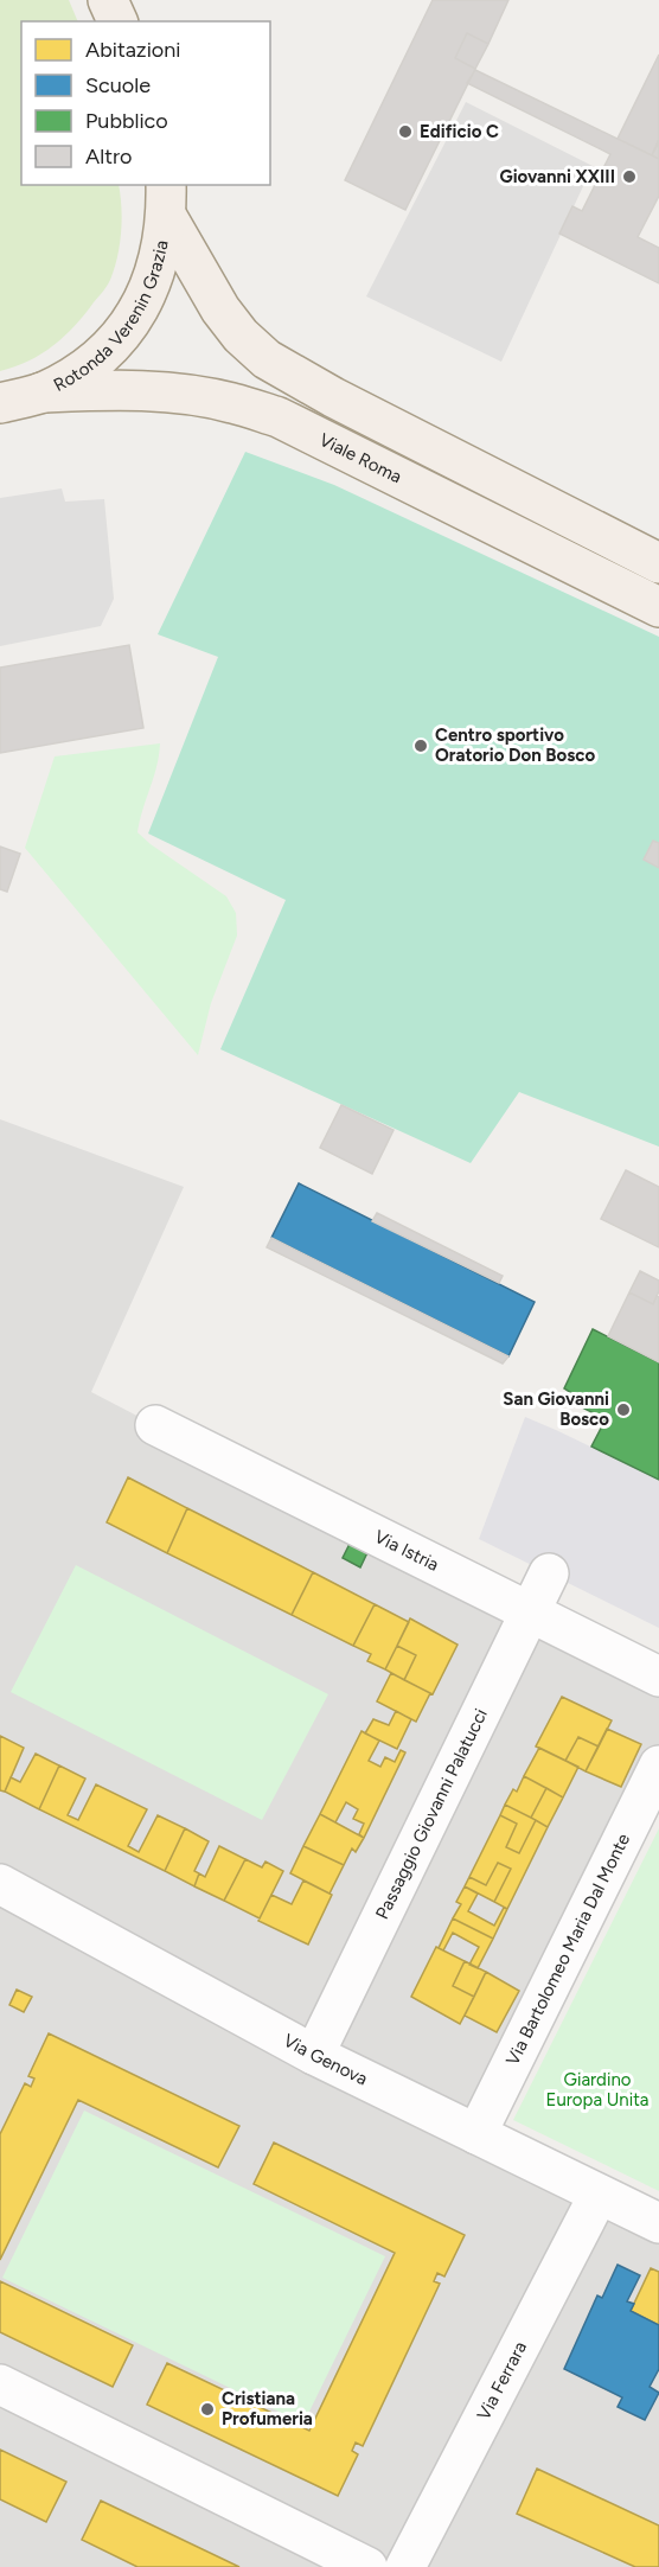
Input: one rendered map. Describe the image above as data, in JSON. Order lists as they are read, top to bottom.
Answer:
{
  "streets": {
    "main road": ["Rotonda Verenin Grazia", "Viale Roma"],
    "street": [
      "Via Istria",
      "Passaggio Giovanni Palatucci",
      "Via Bartolomeo Maria Dal Monte",
      "Via Genova",
      "Via Ferrara"
    ]
  },
  "crossings": [
    ["Rotonda Verenin Grazia", "Viale Roma"],
    ["Via Istria", "Passaggio Giovanni Palatucci"],
    ["Passaggio Giovanni Palatucci", "Via Genova"],
    ["Via Bartolomeo Maria Dal Monte", "Via Genova"],
    ["Via Genova", "Via Ferrara"]
  ],
  "parks": ["Giardino Europa Unita"],
  "places": [
    "Edificio C",
    "Giovanni XXIII",
    "Centro sportivo Oratorio Don Bosco",
    "San Giovanni Bosco",
    "Cristiana Profumeria"
  ],
  "legend": [
    "Abitazioni",
    "Scuole",
    "Pubblico",
    "Altro"
  ]
}
